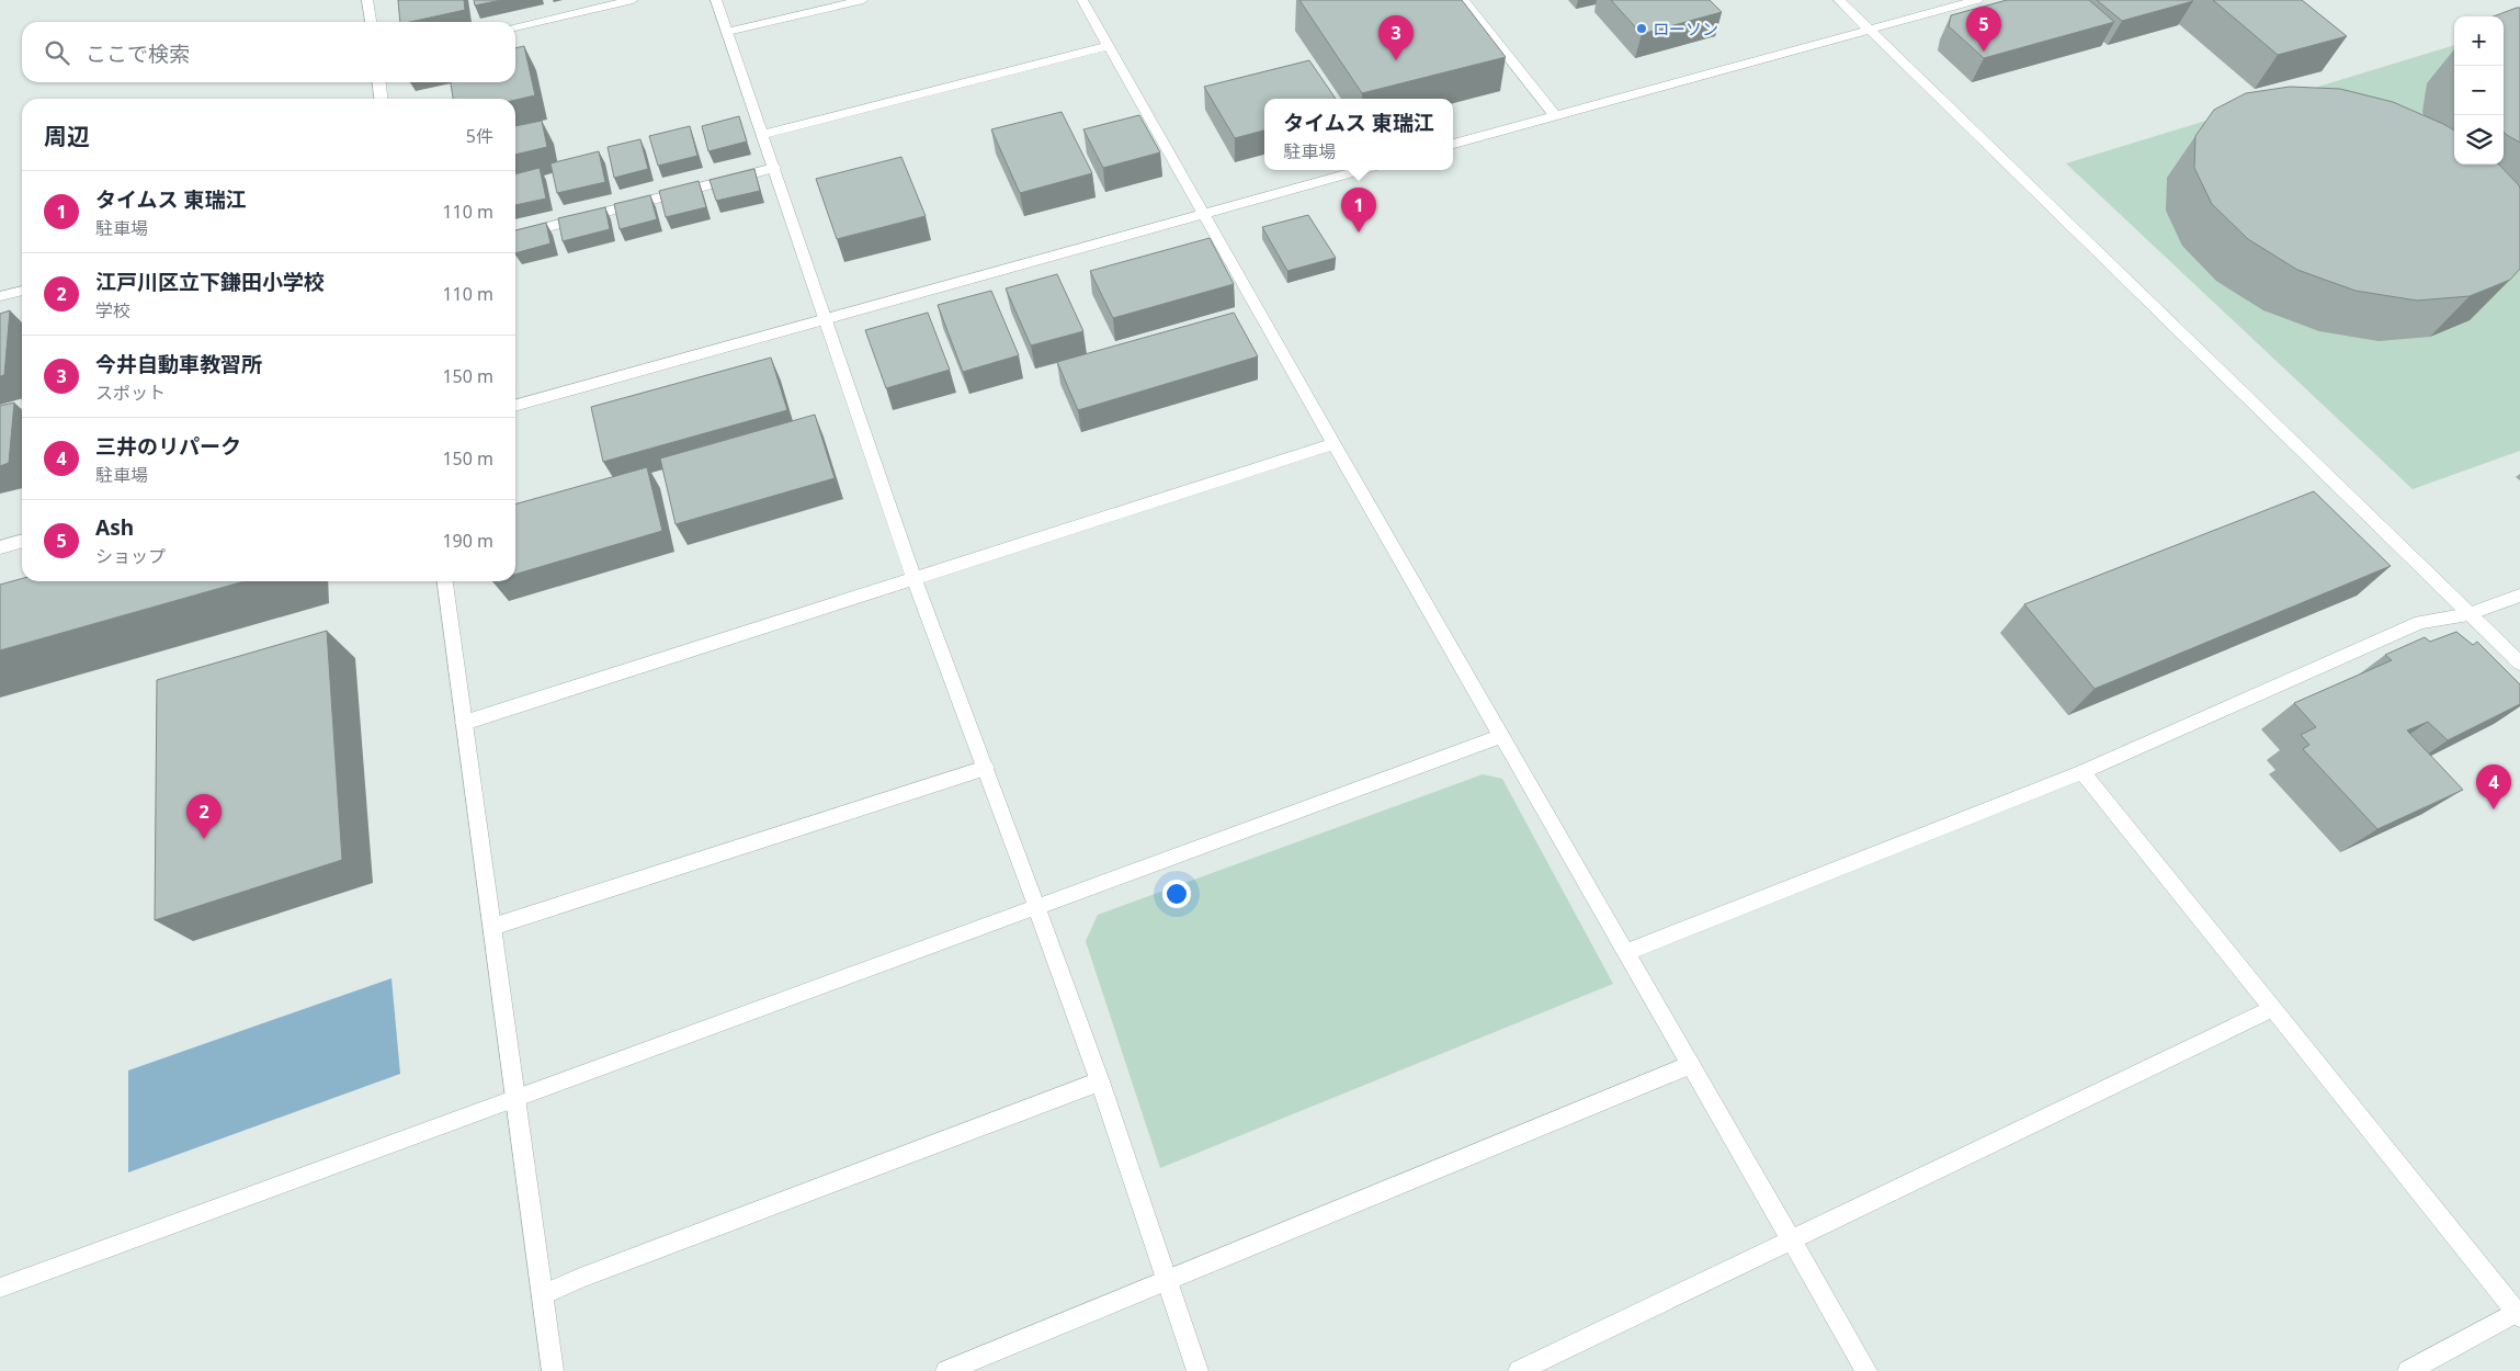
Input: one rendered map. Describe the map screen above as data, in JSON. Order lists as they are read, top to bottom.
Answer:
{
  "places": ["ローソン"],
  "page": {
    "pins": [
      "5",
      "3",
      "1",
      "4",
      "2"
    ],
    "map_buttons": ["+", "−"],
    "search": "ここで検索",
    "popup": ["タイムス 東瑞江", "駐車場"],
    "heading": ["周辺", "5件"],
    "list": [
      {
        "mark": "1",
        "name": "タイムス 東瑞江",
        "note": "駐車場",
        "value": "110 m"
      },
      {
        "mark": "2",
        "name": "江戸川区立下鎌田小学校",
        "note": "学校",
        "value": "110 m"
      },
      {
        "mark": "3",
        "name": "今井自動車教習所",
        "note": "スポット",
        "value": "150 m"
      },
      {
        "mark": "4",
        "name": "三井のリパーク",
        "note": "駐車場",
        "value": "150 m"
      },
      {
        "mark": "5",
        "name": "Ash",
        "note": "ショップ",
        "value": "190 m"
      }
    ]
  }
}
